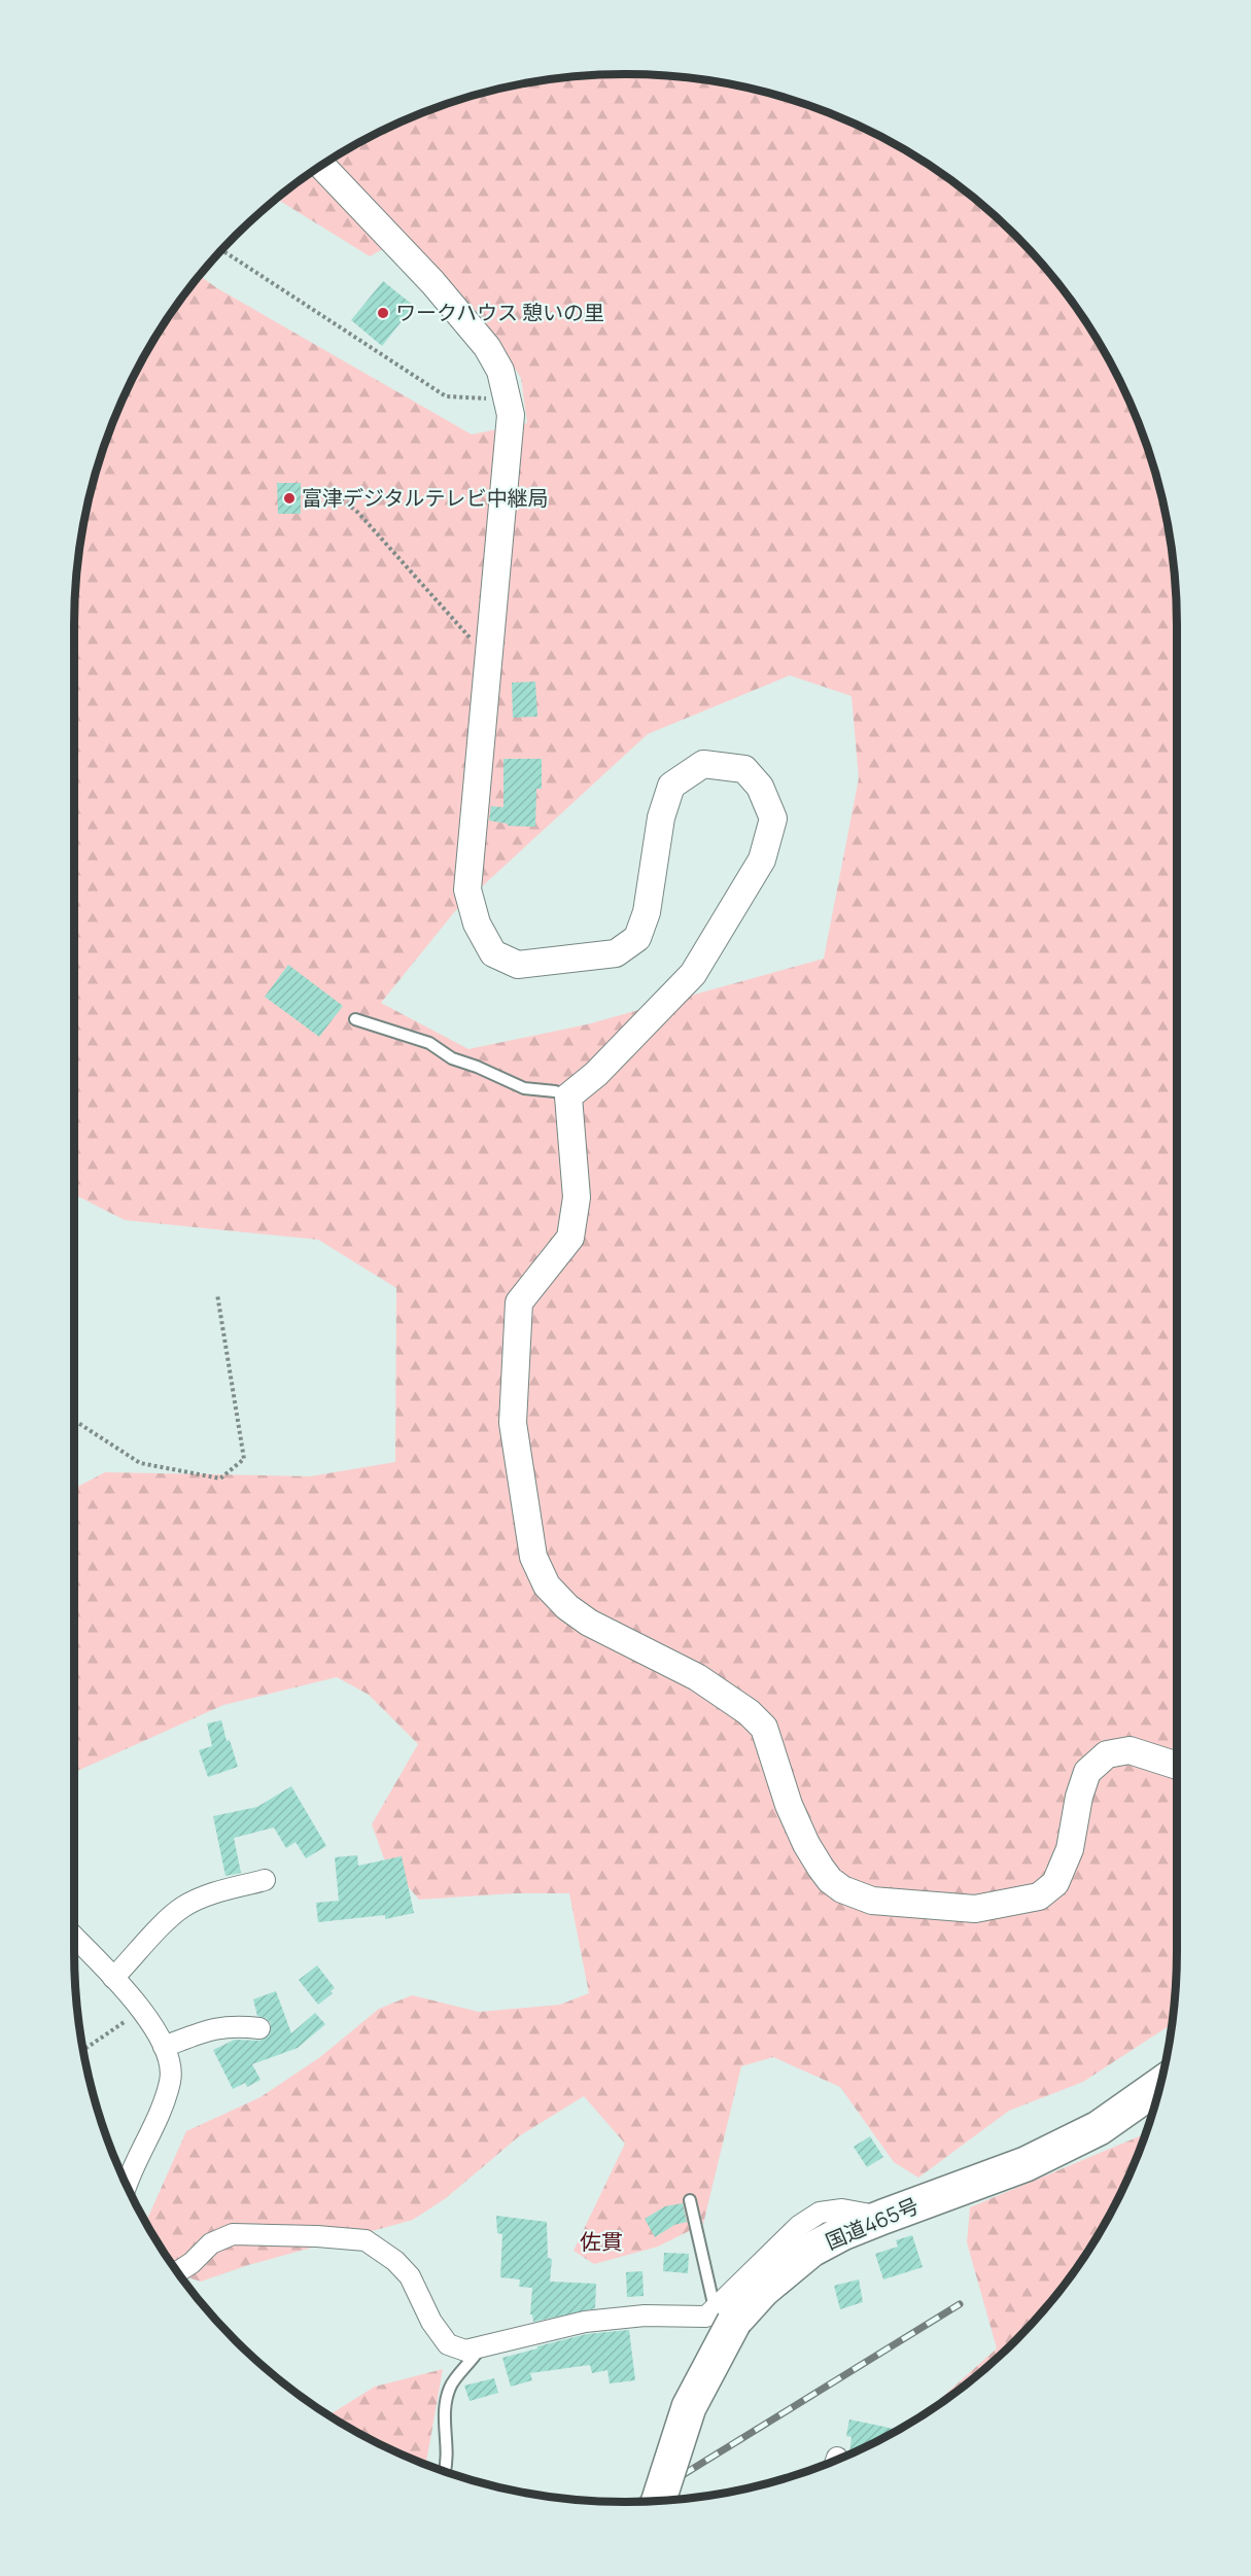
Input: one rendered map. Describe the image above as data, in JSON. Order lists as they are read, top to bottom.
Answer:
{
  "streets": {
    "highway": ["国道465号"]
  },
  "districts": ["佐貫"],
  "places": ["ワークハウス 憩いの里", "富津デジタルテレビ中継局"]
}
